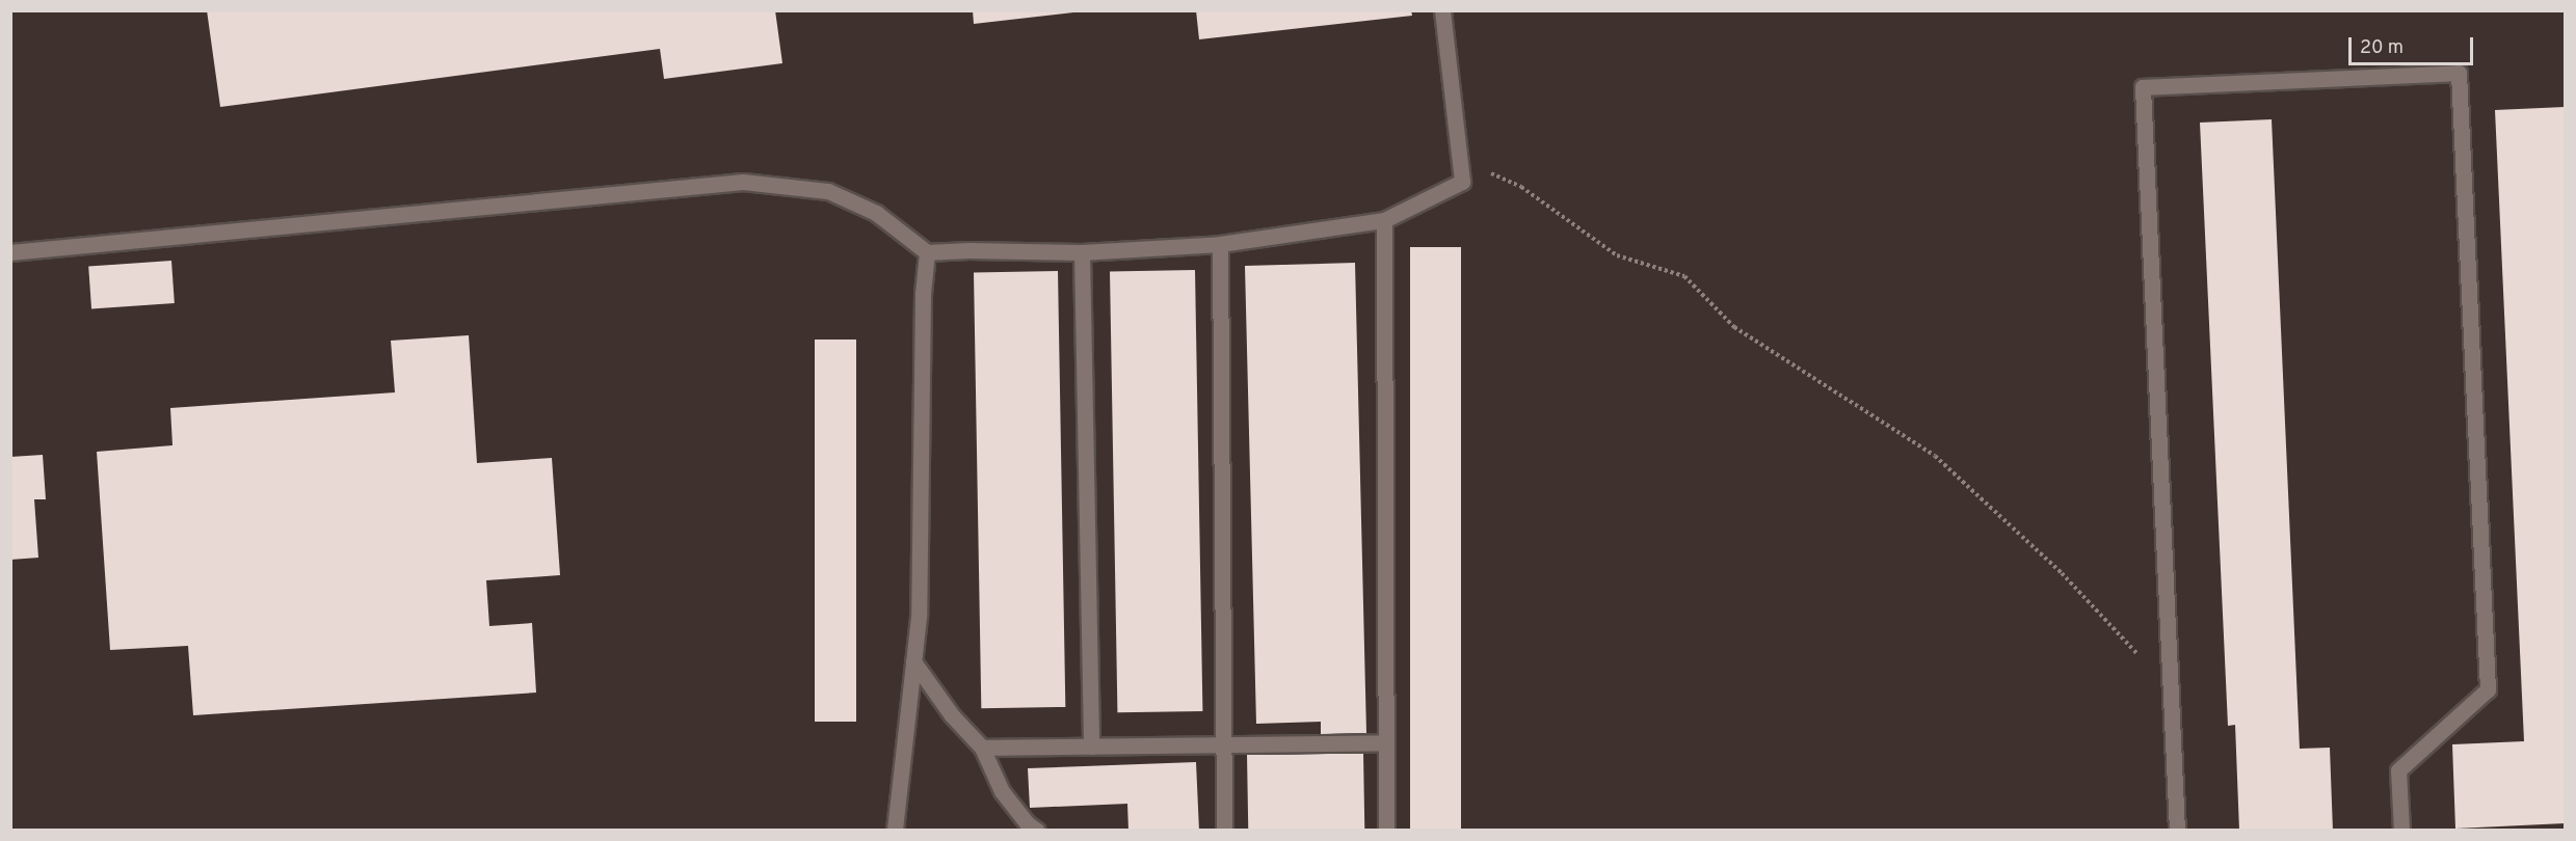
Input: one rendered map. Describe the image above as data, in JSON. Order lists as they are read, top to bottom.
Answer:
{
  "scale_bar": "20 m"
}
